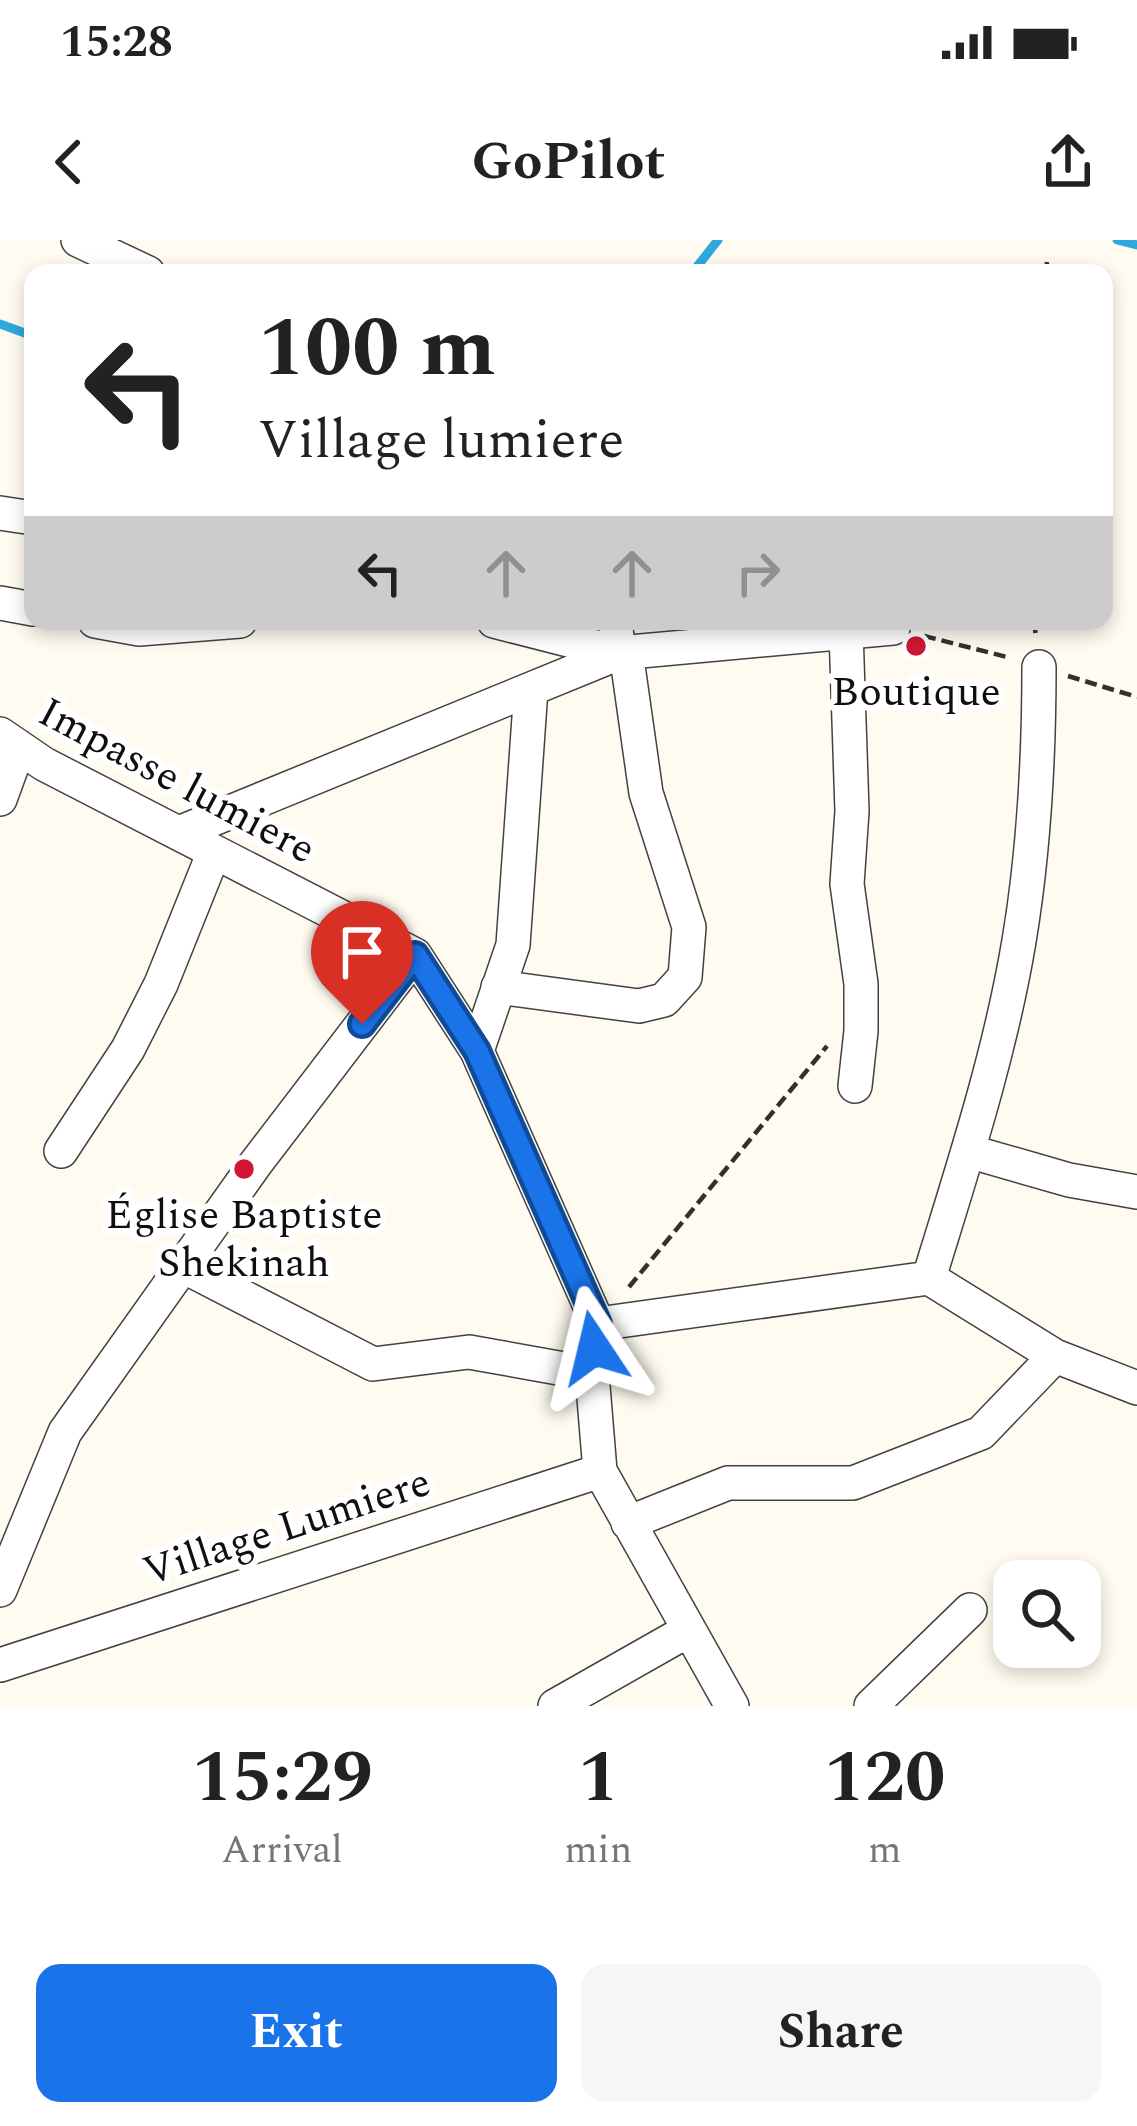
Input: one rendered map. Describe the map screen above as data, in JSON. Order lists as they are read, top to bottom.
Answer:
{
  "streets": {
    "street": ["Impasse lumiere", "Village Lumiere"]
  },
  "places": ["Boutique", "Église Baptiste Shekinah"],
  "page": {
    "status": "15:28",
    "header": "GoPilot",
    "turn": ["100 m", "Village lumiere"],
    "eta": [
      "15:29",
      "Arrival",
      "1",
      "min",
      "120",
      "m"
    ],
    "buttons": ["Exit", "Share"]
  }
}
